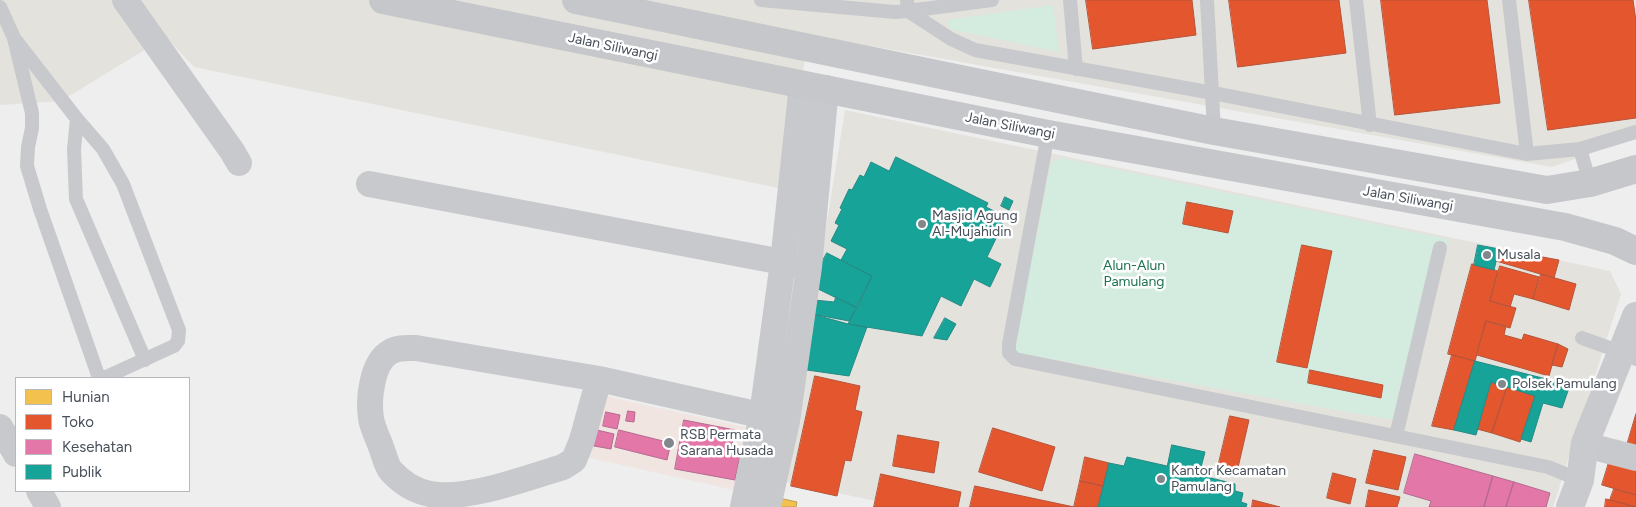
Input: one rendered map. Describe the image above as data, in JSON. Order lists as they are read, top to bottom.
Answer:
{
  "streets": {
    "main road": ["Jalan Siliwangi"]
  },
  "parks": ["Alun-Alun Pamulang"],
  "places": [
    "Masjid Agung Al-Mujahidin",
    "Musala",
    "Polsek Pamulang",
    "RSB Permata Sarana Husada",
    "Kantor Kecamatan Pamulang"
  ],
  "legend": [
    "Hunian",
    "Toko",
    "Kesehatan",
    "Publik"
  ]
}
